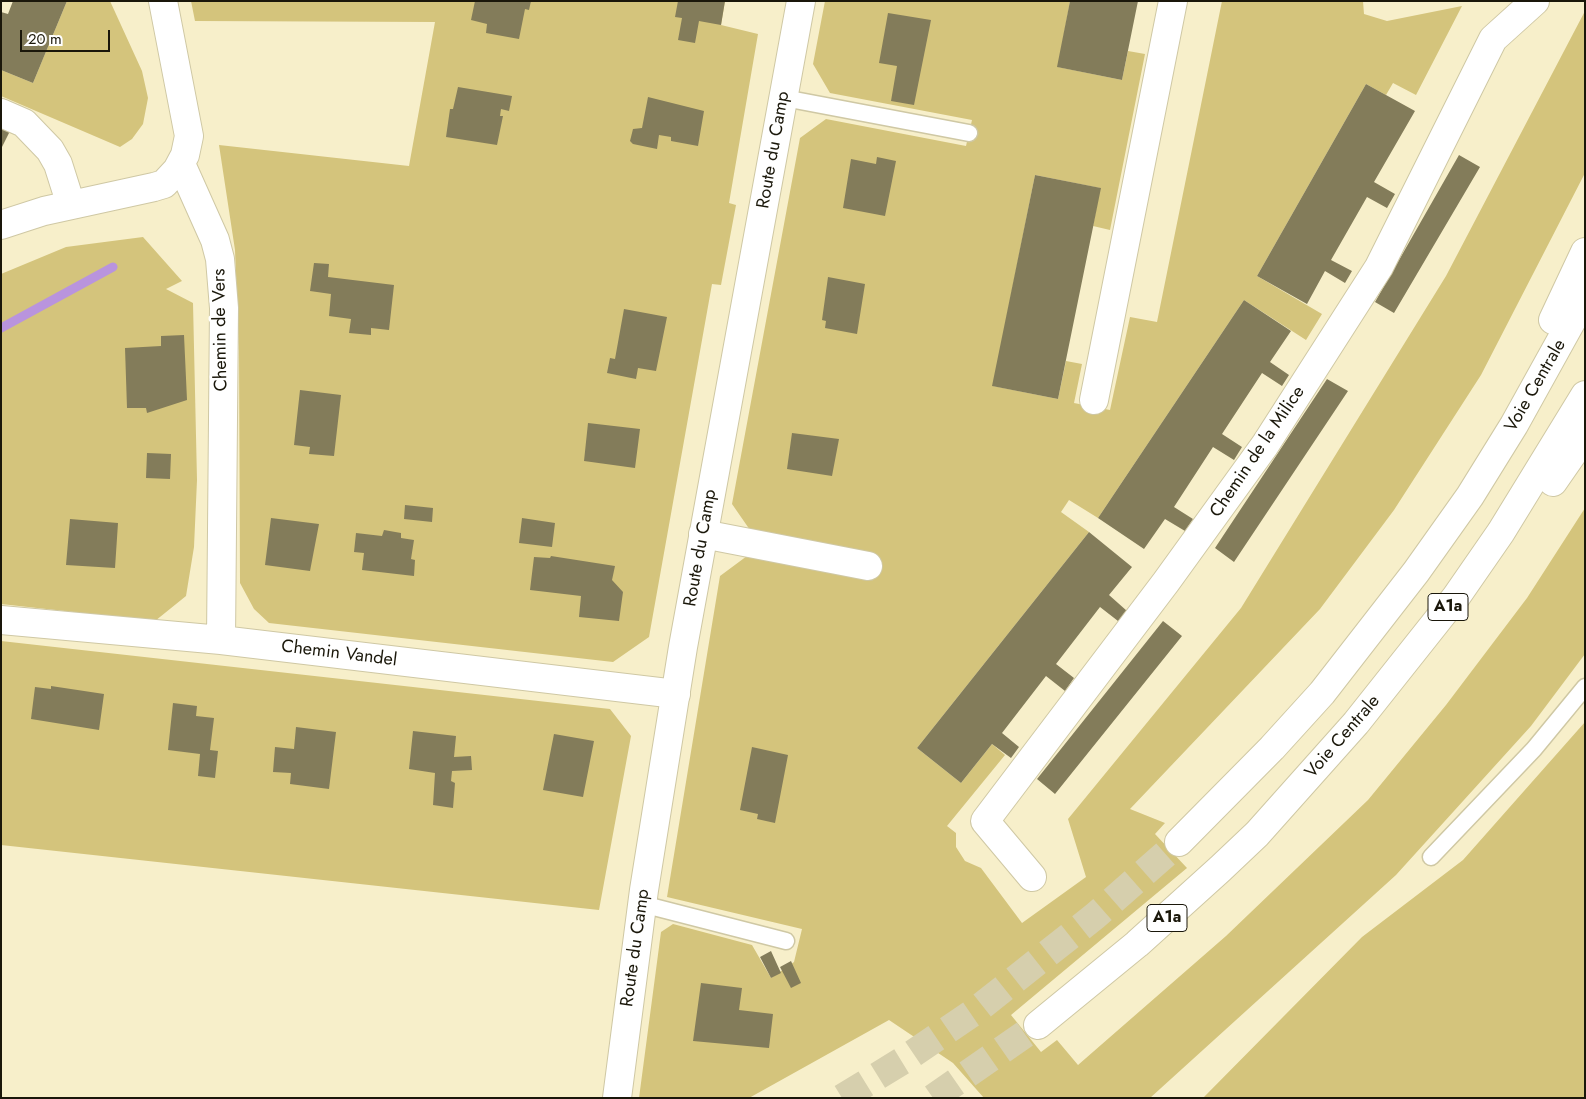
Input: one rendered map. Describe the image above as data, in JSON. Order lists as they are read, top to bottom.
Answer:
{
  "streets": {
    "main road": [
      "Route du Camp",
      "Chemin de Vers",
      "Voie Centrale",
      "Chemin de la Milice",
      "A1a",
      "Chemin Vandel"
    ]
  },
  "crossings": [
    ["Route du Camp", "Chemin Vandel"],
    ["Chemin de Vers", "Chemin Vandel"],
    ["Voie Centrale", "A1a"]
  ],
  "scale_bar": "20 m"
}
